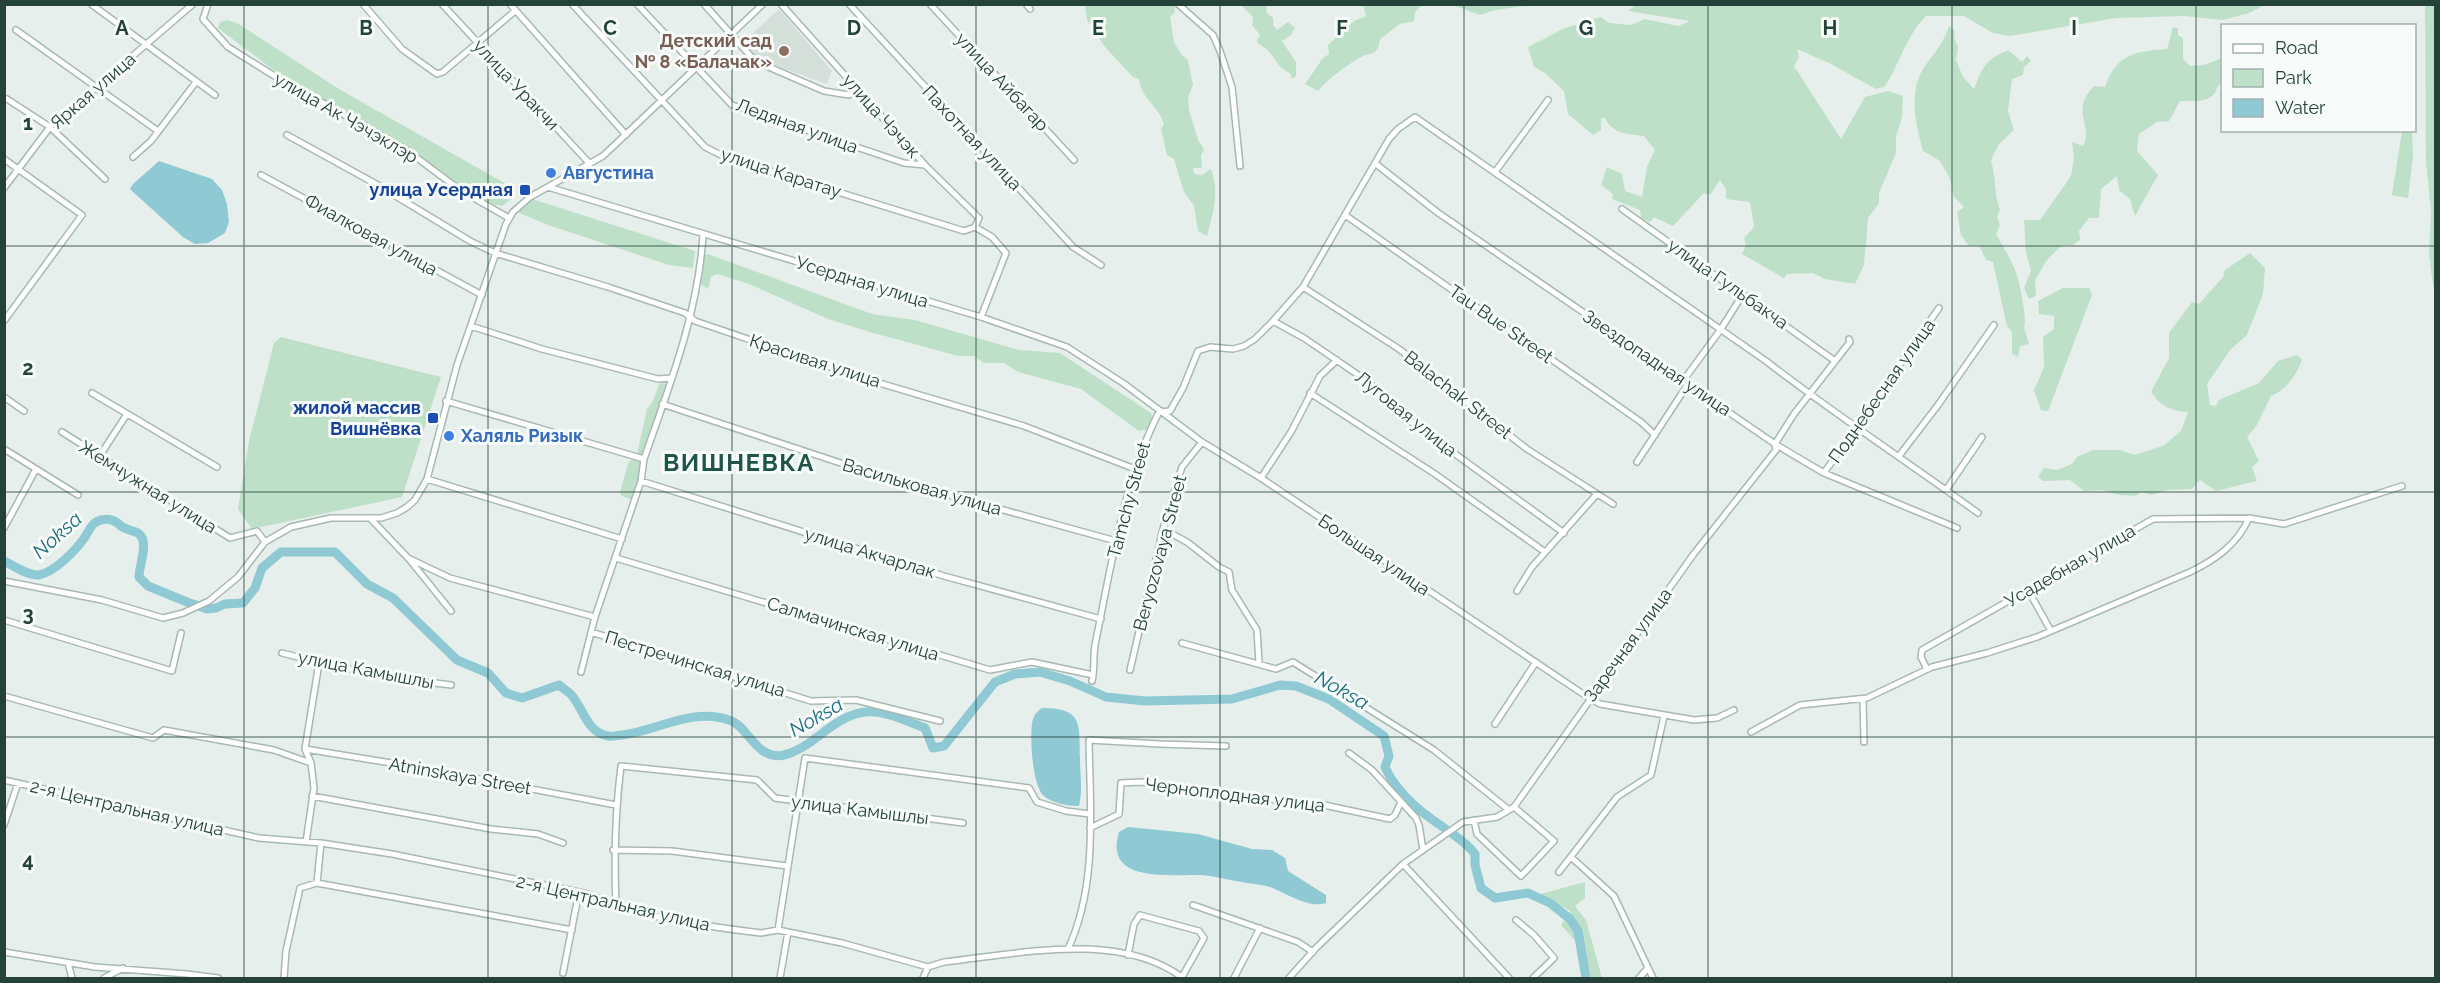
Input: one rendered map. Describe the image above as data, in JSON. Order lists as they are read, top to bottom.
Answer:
{
  "streets": {
    "street": [
      "улица Айбагар",
      "улица Уракчи",
      "Яркая улица",
      "улица Чэчэк",
      "улица Ак Чэчэклэр",
      "Ледяная улица",
      "Пахотная улица",
      "улица Каратау",
      "Фиалковая улица",
      "Усердная улица",
      "улица Гульбакча",
      "Tau Bue Street",
      "Красивая улица",
      "Звездопадная улица",
      "Поднебесная улица",
      "Balachak Street",
      "Луговая улица",
      "Жемчужная улица",
      "Васильковая улица",
      "Tamchy Street",
      "улица Акчарлак",
      "Beryozovaya Street",
      "Большая улица",
      "Усадебная улица",
      "Салмачинская улица",
      "Заречная улица",
      "Пестречинская улица",
      "улица Камышлы",
      "Atninskaya Street",
      "Черноплодная улица",
      "2-я Центральная улица"
    ]
  },
  "crossings": [
    ["улица Чэчэк", "Ледяная улица"],
    ["улица Чэчэк", "улица Каратау"],
    ["Усердная улица", "Tamchy Street"],
    ["Усердная улица", "Большая улица"],
    ["Tau Bue Street", "Tamchy Street"],
    ["Красивая улица", "Tamchy Street"],
    ["Звездопадная улица", "Поднебесная улица"],
    ["Звездопадная улица", "Tamchy Street"],
    ["Звездопадная улица", "Заречная улица"],
    ["Balachak Street", "Tamchy Street"],
    ["Луговая улица", "Tamchy Street"],
    ["Васильковая улица", "Tamchy Street"],
    ["Tamchy Street", "улица Акчарлак"],
    ["Tamchy Street", "Большая улица"],
    ["Tamchy Street", "Салмачинская улица"],
    ["Beryozovaya Street", "Большая улица"],
    ["Большая улица", "Заречная улица"],
    ["улица Камышлы", "Atninskaya Street"]
  ],
  "districts": ["ВИШНЕВКА"],
  "water": ["Noksa"],
  "places": {
    "other": ["Детский сад № 8 «Балачак»", "Августина", "Халяль Ризык"],
    "transit": ["улица Усердная", "жилой массив Вишнёвка"]
  },
  "legend": ["Road", "Park", "Water"],
  "grid": {
    "columns": [
      "A",
      "B",
      "C",
      "D",
      "E",
      "F",
      "G",
      "H",
      "I"
    ],
    "rows": [
      "1",
      "2",
      "3",
      "4"
    ]
  }
}
